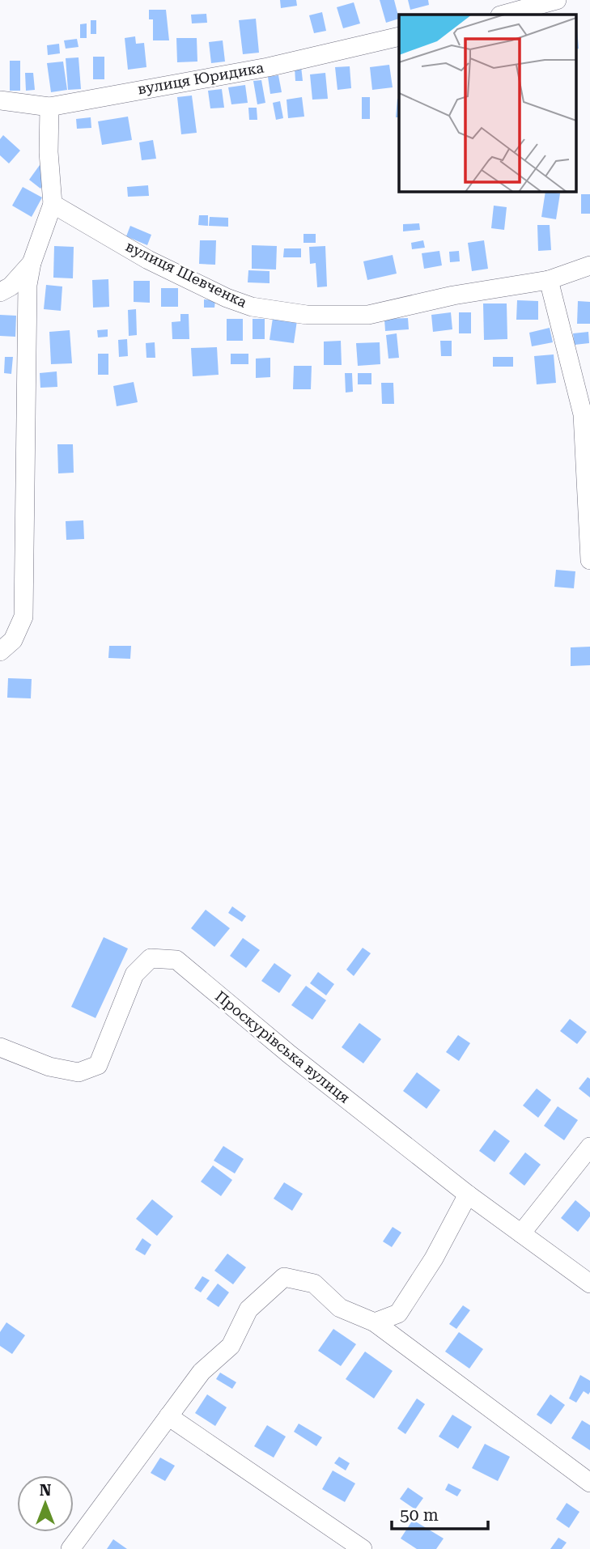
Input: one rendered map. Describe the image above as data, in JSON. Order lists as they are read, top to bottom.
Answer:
{
  "streets": {
    "street": ["вулиця Юридика", "вулиця Шевченка", "Проскурівська вулиця"]
  },
  "scale_bar": "50 m",
  "north": "top"
}
